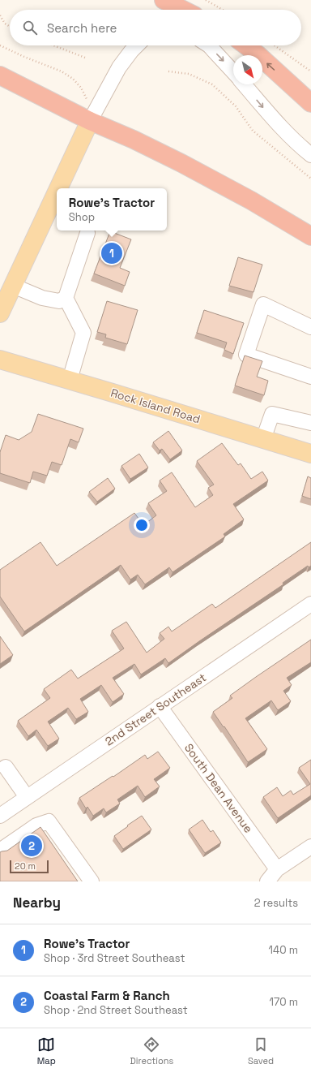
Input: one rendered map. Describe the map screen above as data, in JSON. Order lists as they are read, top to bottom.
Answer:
{
  "streets": {
    "main road": ["Rock Island Road"],
    "street": ["2nd Street Southeast", "South Dean Avenue"]
  },
  "crossings": [
    ["2nd Street Southeast", "South Dean Avenue"]
  ],
  "scale_bar": "20 m",
  "north": "bottom right",
  "page": {
    "search": "Search here",
    "popup": ["Rowe's Tractor", "Shop"],
    "pins": ["1", "2"],
    "scale": "20 m",
    "heading": ["Nearby", "2 results"],
    "list": [
      {
        "mark": "1",
        "name": "Rowe's Tractor",
        "note": "Shop · 3rd Street Southeast",
        "value": "140 m"
      },
      {
        "mark": "2",
        "name": "Coastal Farm & Ranch",
        "note": "Shop · 2nd Street Southeast",
        "value": "170 m"
      }
    ],
    "nav": ["Map", "Directions", "Saved"]
  }
}
